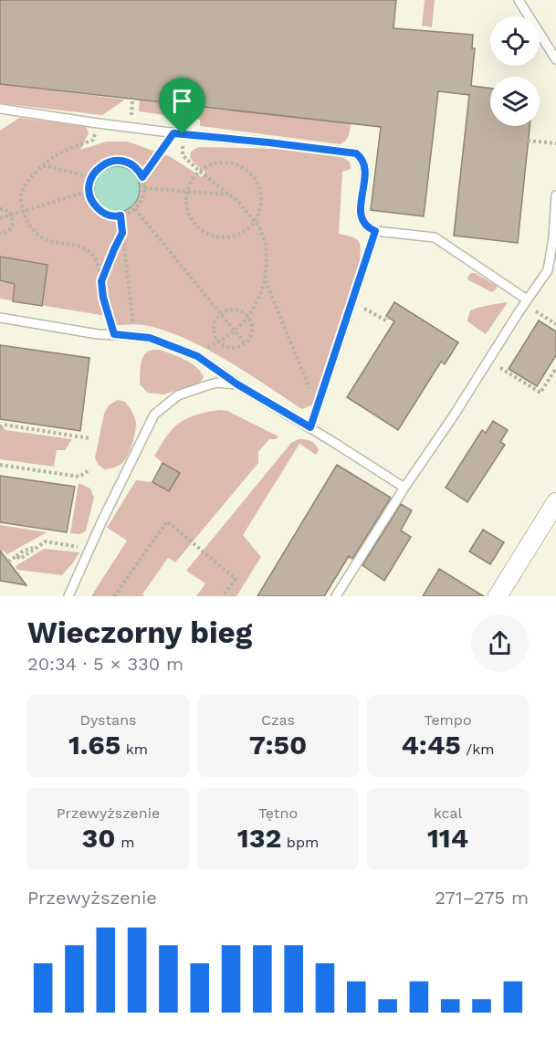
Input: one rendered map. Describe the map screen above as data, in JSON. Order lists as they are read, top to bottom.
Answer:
{
  "page": {
    "heading": ["Wieczorny bieg", "20:34 · 5 × 330 m"],
    "stats": [
      ["Dystans", "1.65 km"],
      ["Czas", "7:50"],
      ["Tempo", "4:45 /km"],
      ["Przewyższenie", "30 m"],
      ["Tętno", "132 bpm"],
      ["kcal", "114"]
    ],
    "chart": ["Przewyższenie", "271–275 m"]
  }
}
